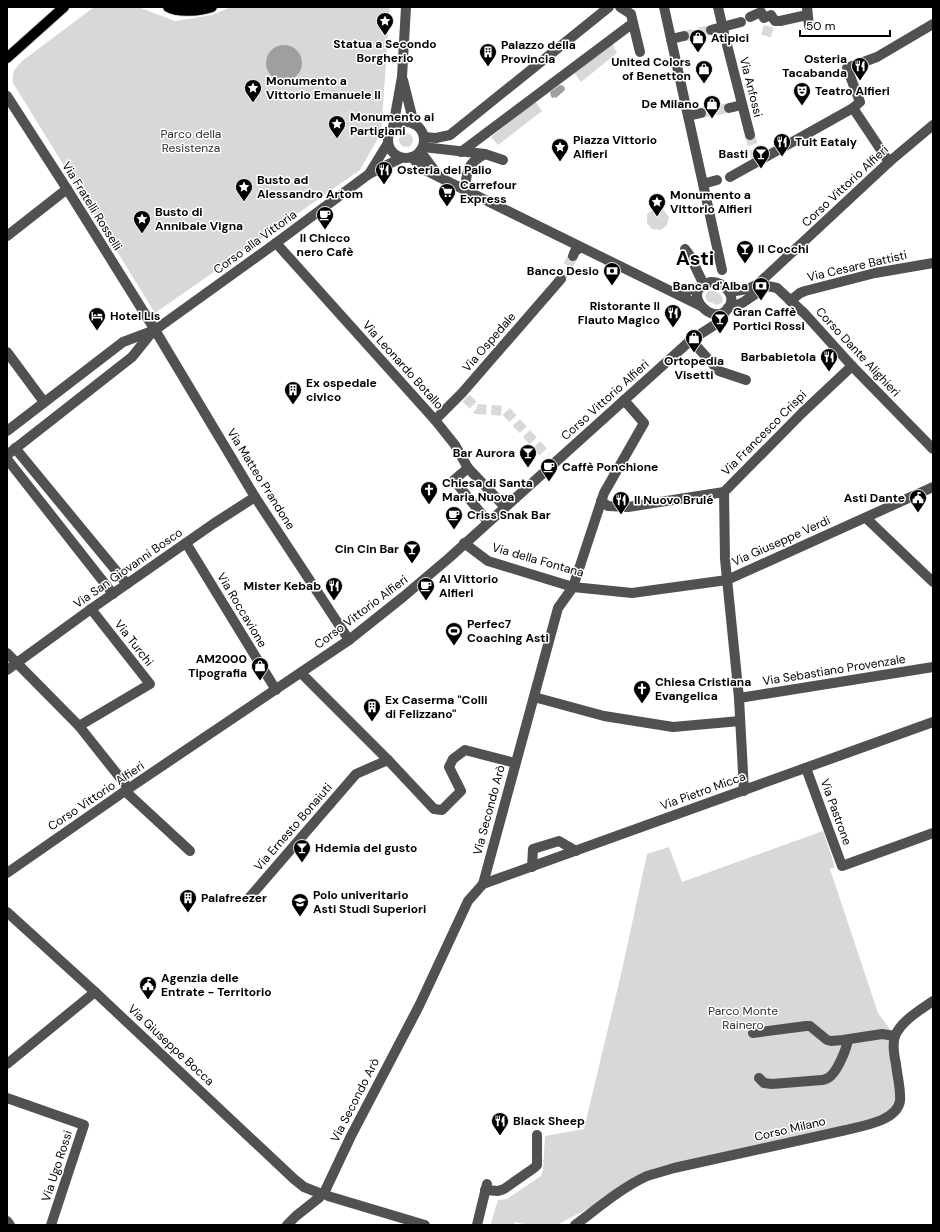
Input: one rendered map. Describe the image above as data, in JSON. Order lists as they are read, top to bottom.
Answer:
{
  "streets": {
    "street": [
      "Via Anfossi",
      "Corso Vittorio Alfieri",
      "Via Fratelli Rosselli",
      "Corso alla Vittoria",
      "Via Cesare Battisti",
      "Via Ospedale",
      "Corso Dante Alighieri",
      "Via Leonardo Botallo",
      "Via Francesco Crispi",
      "Via Matteo Prandone",
      "Via Giuseppe Verdi",
      "Via della Fontana",
      "Via San Giovanni Bosco",
      "Via Roccavione",
      "Via Turchi",
      "Via Sebastiano Provenzale",
      "Via Pietro Micca",
      "Via Secondo Arò",
      "Via Pastrone",
      "Via Ernesto Bonaiuti",
      "Via Giuseppe Bocca",
      "Corso Milano",
      "Via Ugo Rossi"
    ]
  },
  "crossings": [
    ["Corso Vittorio Alfieri", "Corso Dante Alighieri"],
    ["Corso Vittorio Alfieri", "Via Leonardo Botallo"],
    ["Corso Vittorio Alfieri", "Via Matteo Prandone"],
    ["Corso Vittorio Alfieri", "Via della Fontana"],
    ["Corso Vittorio Alfieri", "Via Roccavione"],
    ["Corso Vittorio Alfieri", "Via Secondo Arò"],
    ["Via Fratelli Rosselli", "Corso alla Vittoria"],
    ["Via Fratelli Rosselli", "Via Matteo Prandone"],
    ["Corso alla Vittoria", "Via Leonardo Botallo"],
    ["Corso alla Vittoria", "Via Matteo Prandone"],
    ["Via Cesare Battisti", "Corso Dante Alighieri"],
    ["Via Ospedale", "Via Leonardo Botallo"],
    ["Corso Dante Alighieri", "Via Francesco Crispi"],
    ["Via Francesco Crispi", "Via Giuseppe Verdi"],
    ["Via Francesco Crispi", "Via della Fontana"],
    ["Via Francesco Crispi", "Via Sebastiano Provenzale"],
    ["Via Francesco Crispi", "Via Pietro Micca"],
    ["Via Matteo Prandone", "Via San Giovanni Bosco"],
    ["Via Giuseppe Verdi", "Via della Fontana"],
    ["Via della Fontana", "Via Secondo Arò"],
    ["Via San Giovanni Bosco", "Via Roccavione"],
    ["Via San Giovanni Bosco", "Via Turchi"],
    ["Via Pietro Micca", "Via Secondo Arò"],
    ["Via Pietro Micca", "Via Pastrone"],
    ["Via Secondo Arò", "Via Giuseppe Bocca"]
  ],
  "districts": ["Asti"],
  "parks": ["Parco della Resistenza", "Parco Monte Rainero"],
  "places": {
    "place": [
      "Statua a Secondo Borgherio",
      "Monumento a Vittorio Emanuele II",
      "Monumento ai Partigiani",
      "Piazza Vittorio Alfieri",
      "Busto ad Alessandro Artom",
      "Monumento a Vittorio Alfieri",
      "Busto di Annibale Vigna"
    ],
    "shop": [
      "Atipici",
      "United Colors of Benetton",
      "De Milano",
      "Ortopedia Visetti",
      "AM2000 Tipografia"
    ],
    "building": [
      "Palazzo della Provincia",
      "Ex ospedale civico",
      "Ex Caserma \"Colli di Felizzano\"",
      "Palafreezer"
    ],
    "restaurant": [
      "Osteria Tacabanda",
      "Tuit Eataly",
      "Osteria del Palio",
      "Ristorante Il Flauto Magico",
      "Barbabietola",
      "Il Nuovo Brulé",
      "Mister Kebab",
      "Black Sheep"
    ],
    "theatre": ["Teatro Alfieri"],
    "bar": [
      "Basti",
      "Il Cocchi",
      "Gran Caffè Portici Rossi",
      "Bar Aurora",
      "Cin Cin Bar",
      "Hdemia del gusto"
    ],
    "supermarket": ["Carrefour Express"],
    "cafe": [
      "Il Chicco nero Cafè",
      "Caffè Ponchione",
      "Criss Snak Bar",
      "Al Vittorio Alfieri"
    ],
    "bank": ["Banco Desio", "Banca d'Alba"],
    "hotel": ["Hotel Lis"],
    "church": ["Chiesa di Santa Maria Nuova", "Chiesa Cristiana Evangelica"],
    "public building": ["Asti Dante", "Agenzia delle Entrate - Territorio"],
    "sports": ["Perfec7 Coaching Asti"],
    "school or university": ["Polo univeritario Asti Studi Superiori"]
  },
  "scale_bar": "50 m"
}
